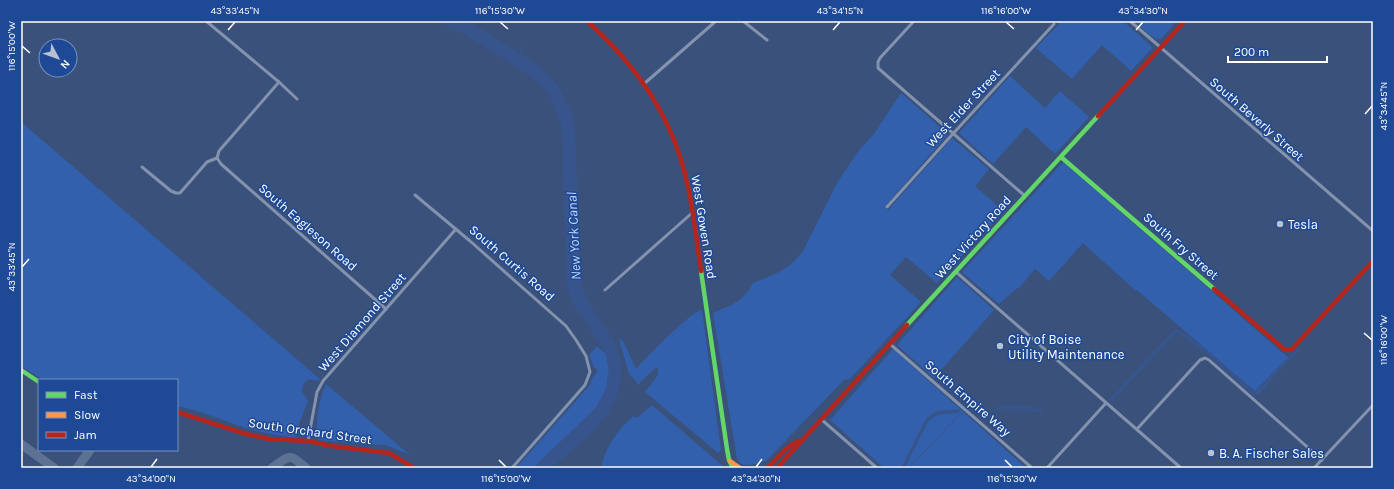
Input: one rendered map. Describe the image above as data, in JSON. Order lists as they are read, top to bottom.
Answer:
{
  "streets": {
    "main road": [
      "West Gowen Road",
      "West Victory Road",
      "South Fry Street",
      "South Orchard Street"
    ],
    "street": [
      "West Elder Street",
      "South Beverly Street",
      "South Eagleson Road",
      "South Curtis Road",
      "West Diamond Street",
      "South Empire Way"
    ]
  },
  "crossings": [
    ["South Beverly Street", "West Victory Road"],
    ["South Eagleson Road", "West Diamond Street"],
    ["West Victory Road", "South Fry Street"],
    ["West Victory Road", "South Empire Way"],
    ["South Curtis Road", "West Diamond Street"],
    ["West Diamond Street", "South Orchard Street"]
  ],
  "water": ["New York Canal"],
  "places": ["Tesla", "City of Boise Utility Maintenance", "B. A. Fischer Sales"],
  "legend": ["Fast", "Slow", "Jam"],
  "scale_bar": "200 m",
  "north": "bottom right",
  "coordinates": [
    "43°33'45\"N",
    "116°15'30\"W",
    "43°34'15\"N",
    "116°16'00\"W",
    "43°34'30\"N",
    "116°15'00\"W",
    "43°34'45\"N",
    "43°34'00\"N"
  ]
}
